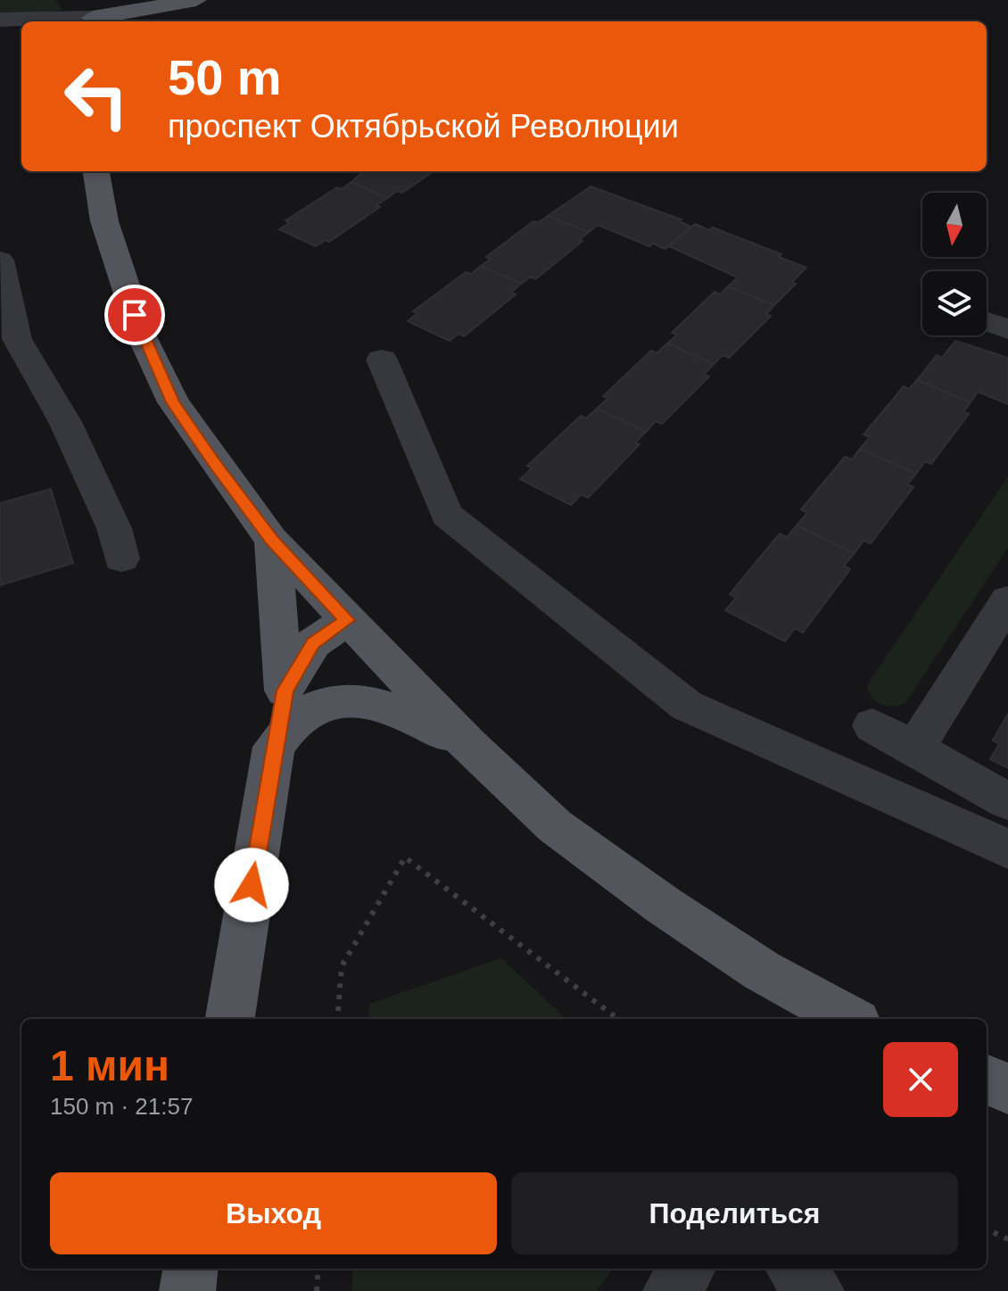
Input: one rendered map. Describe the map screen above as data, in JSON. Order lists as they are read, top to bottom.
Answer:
{
  "north": "bottom",
  "page": {
    "turn": ["50 m", "проспект Октябрьской Революции"],
    "heading": ["1 мин", "150 m · 21:57"],
    "buttons": ["Выход", "Поделиться"]
  }
}
